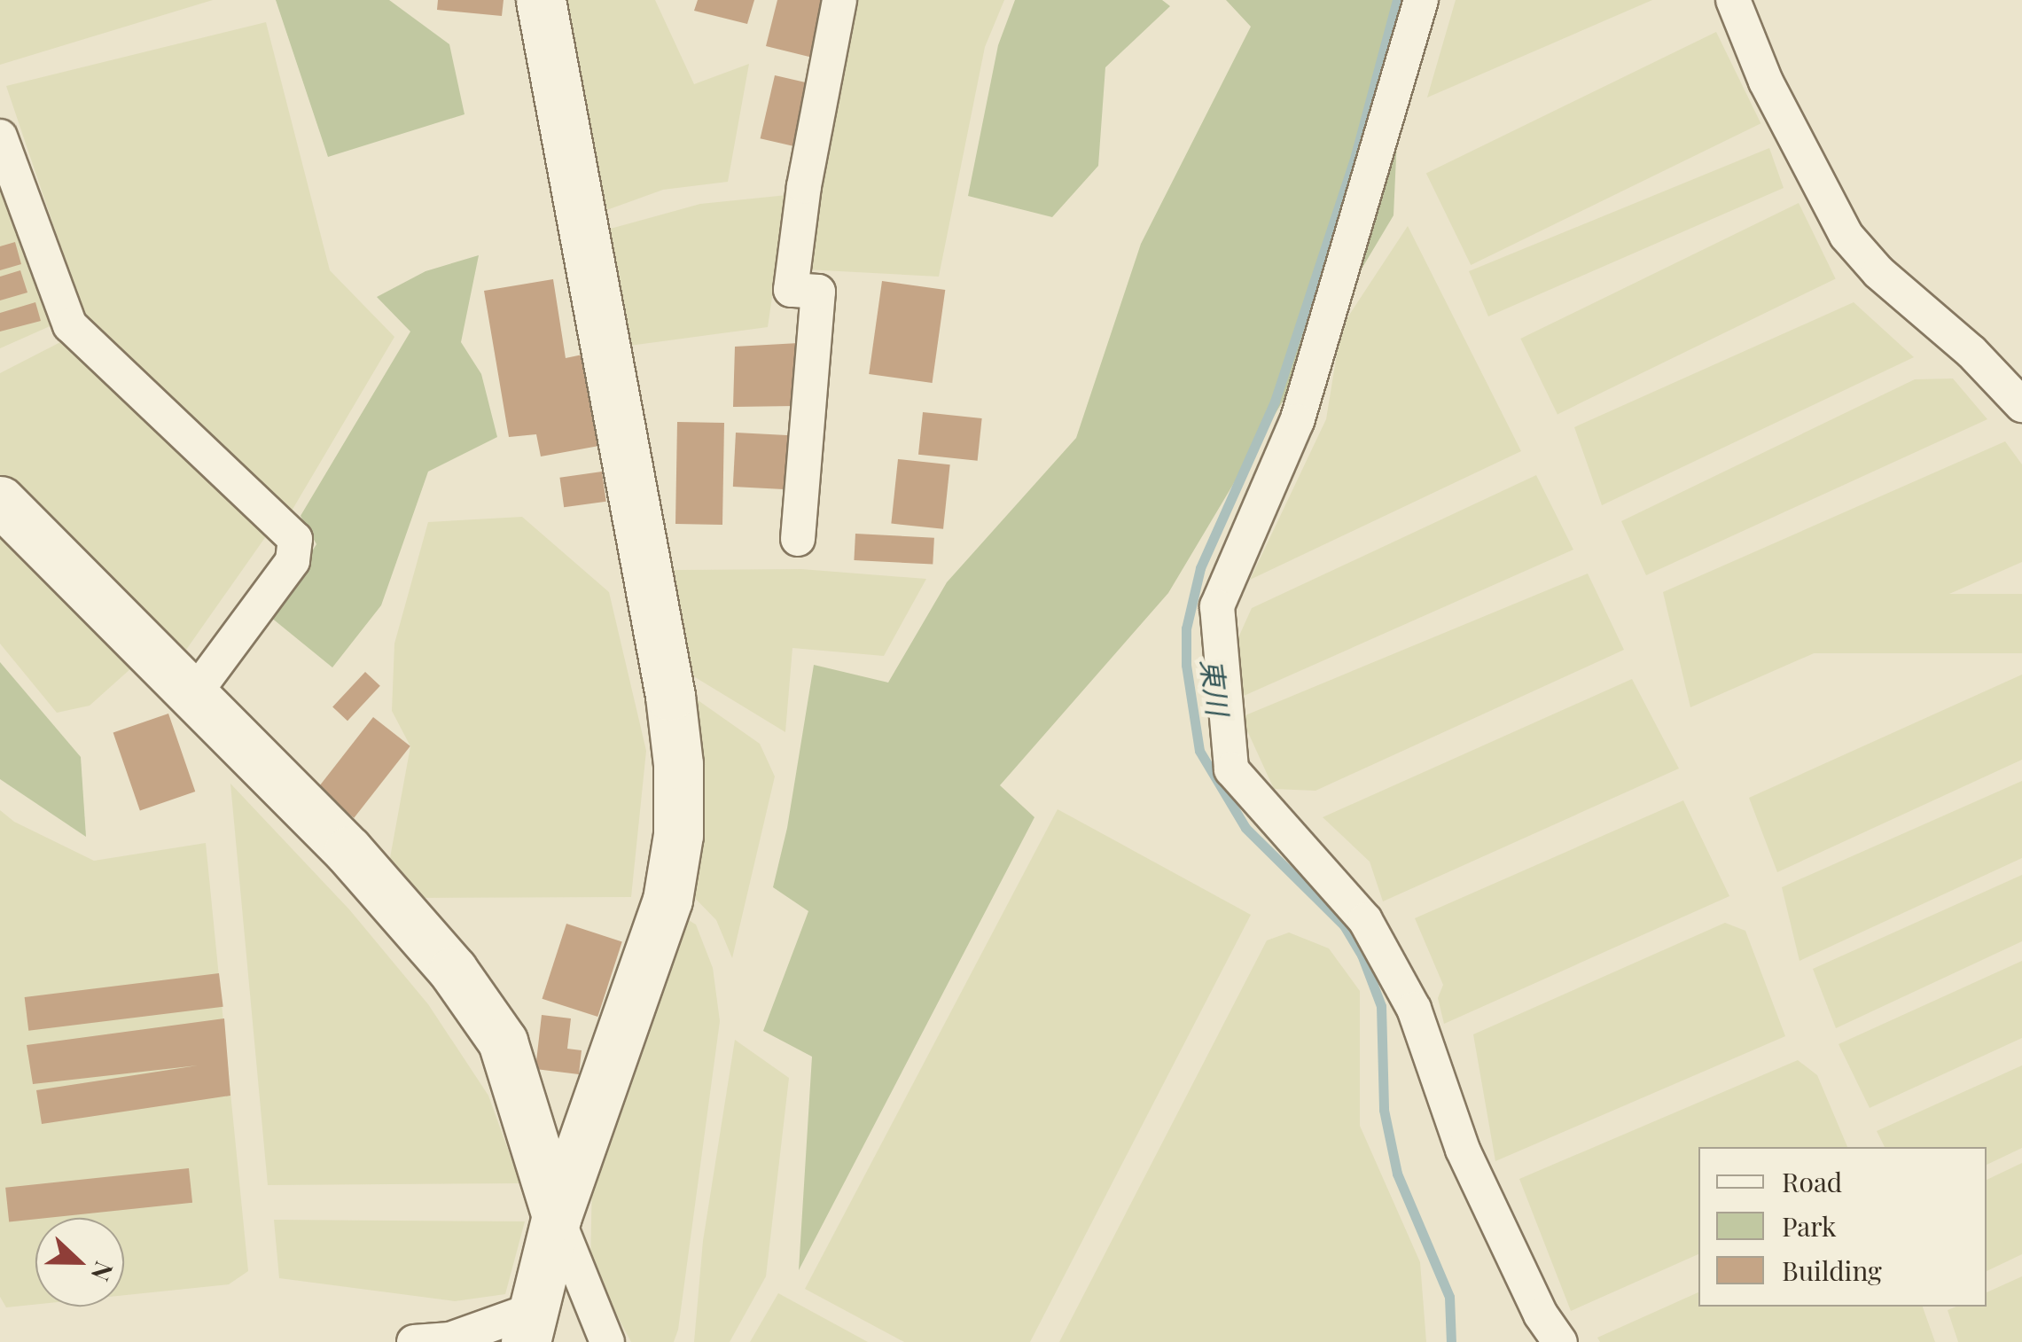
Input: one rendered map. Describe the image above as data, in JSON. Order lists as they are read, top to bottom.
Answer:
{
  "water": ["東川"],
  "legend": ["Road", "Park", "Building"],
  "north": "right"
}
